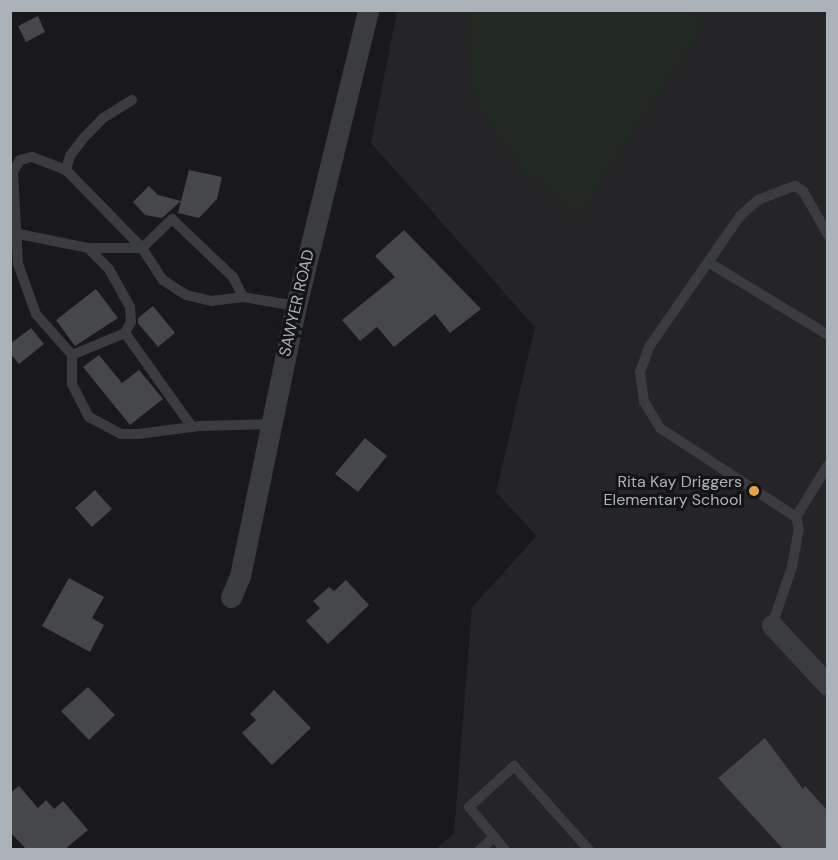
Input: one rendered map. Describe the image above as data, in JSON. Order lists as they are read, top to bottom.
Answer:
{
  "streets": {
    "street": ["SAWYER ROAD"]
  },
  "places": ["Rita Kay Driggers Elementary School"]
}
